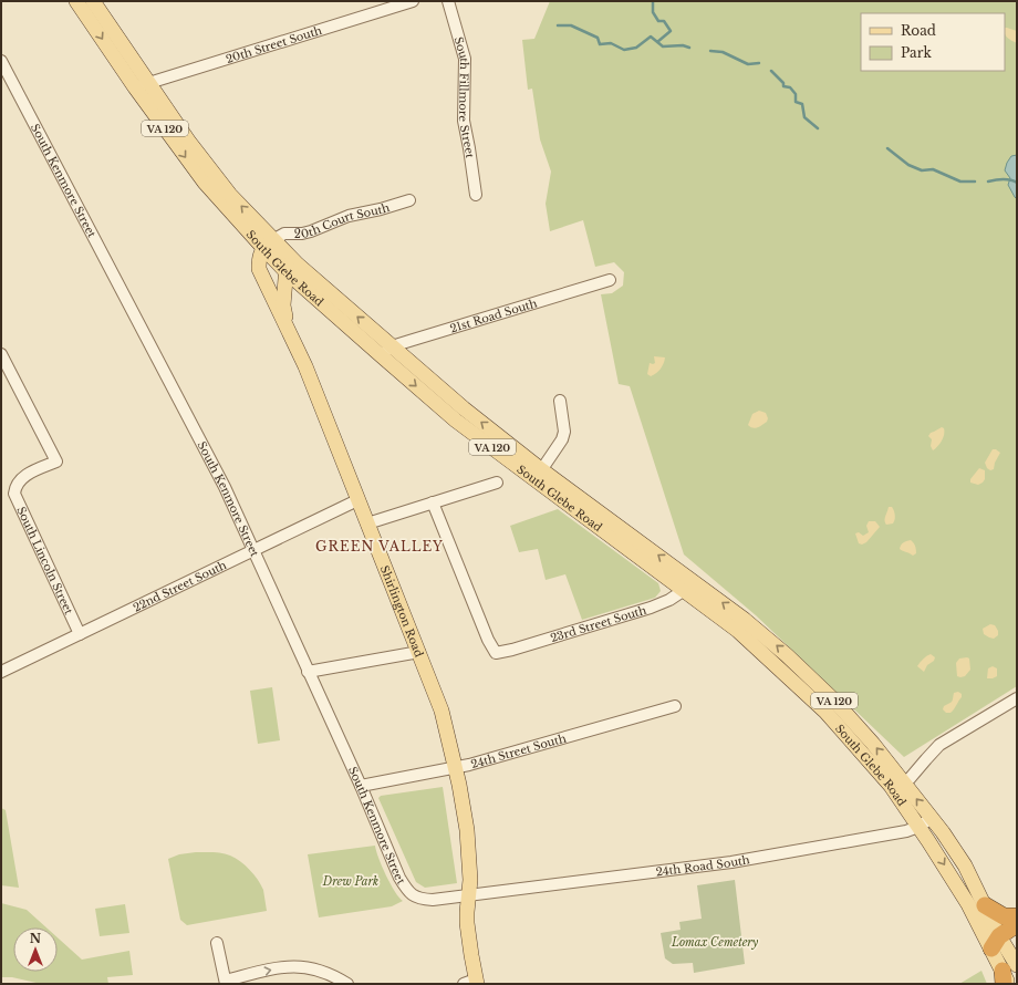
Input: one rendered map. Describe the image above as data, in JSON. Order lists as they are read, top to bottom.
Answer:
{
  "streets": {
    "main road": ["VA 120", "South Glebe Road", "Shirlington Road"],
    "street": [
      "20th Street South",
      "South Fillmore Street",
      "South Kenmore Street",
      "20th Court South",
      "21st Road South",
      "South Lincoln Street",
      "22nd Street South",
      "23rd Street South",
      "24th Street South",
      "24th Road South"
    ]
  },
  "crossings": [
    ["20th Street South", "South Glebe Road"],
    ["South Kenmore Street", "22nd Street South"],
    ["South Kenmore Street", "Shirlington Road"],
    ["South Kenmore Street", "24th Street South"],
    ["South Kenmore Street", "24th Road South"],
    ["20th Court South", "South Glebe Road"],
    ["20th Court South", "Shirlington Road"],
    ["South Glebe Road", "21st Road South"],
    ["South Glebe Road", "Shirlington Road"],
    ["South Glebe Road", "23rd Street South"],
    ["South Glebe Road", "24th Road South"],
    ["South Lincoln Street", "22nd Street South"],
    ["22nd Street South", "Shirlington Road"],
    ["Shirlington Road", "24th Street South"],
    ["Shirlington Road", "24th Road South"]
  ],
  "districts": ["GREEN VALLEY"],
  "parks": ["Drew Park", "Lomax Cemetery"],
  "legend": ["Road", "Park"],
  "north": "top"
}
